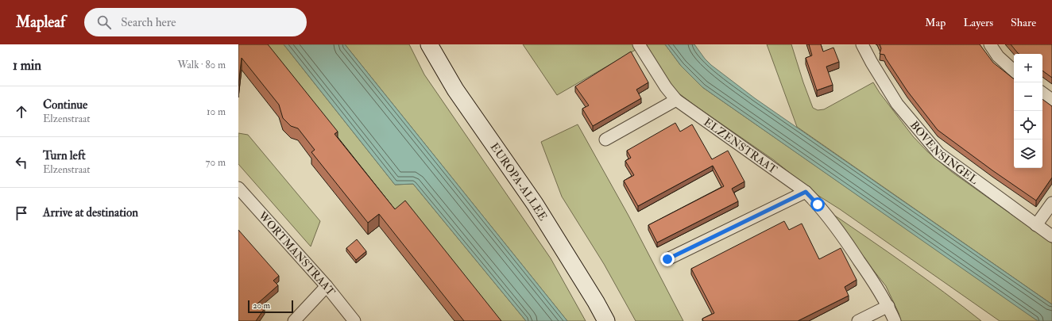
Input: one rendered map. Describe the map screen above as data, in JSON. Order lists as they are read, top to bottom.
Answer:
{
  "streets": {
    "main road": ["EUROPA-ALLEE"],
    "street": ["ELZENSTRAAT", "BOVENSINGEL", "WORTMANSTRAAT"]
  },
  "scale_bar": "20 m",
  "page": {
    "header": "Mapleaf",
    "search": "Search here",
    "nav": ["Map", "Layers", "Share"],
    "heading": ["1 min", "Walk · 80 m"],
    "map_buttons": ["+", "−"],
    "list": [
      ["Continue", "Elzenstraat", "10 m"],
      ["Turn left", "Elzenstraat", "70 m"],
      "Arrive at destination"
    ],
    "scale": "20 m"
  }
}
